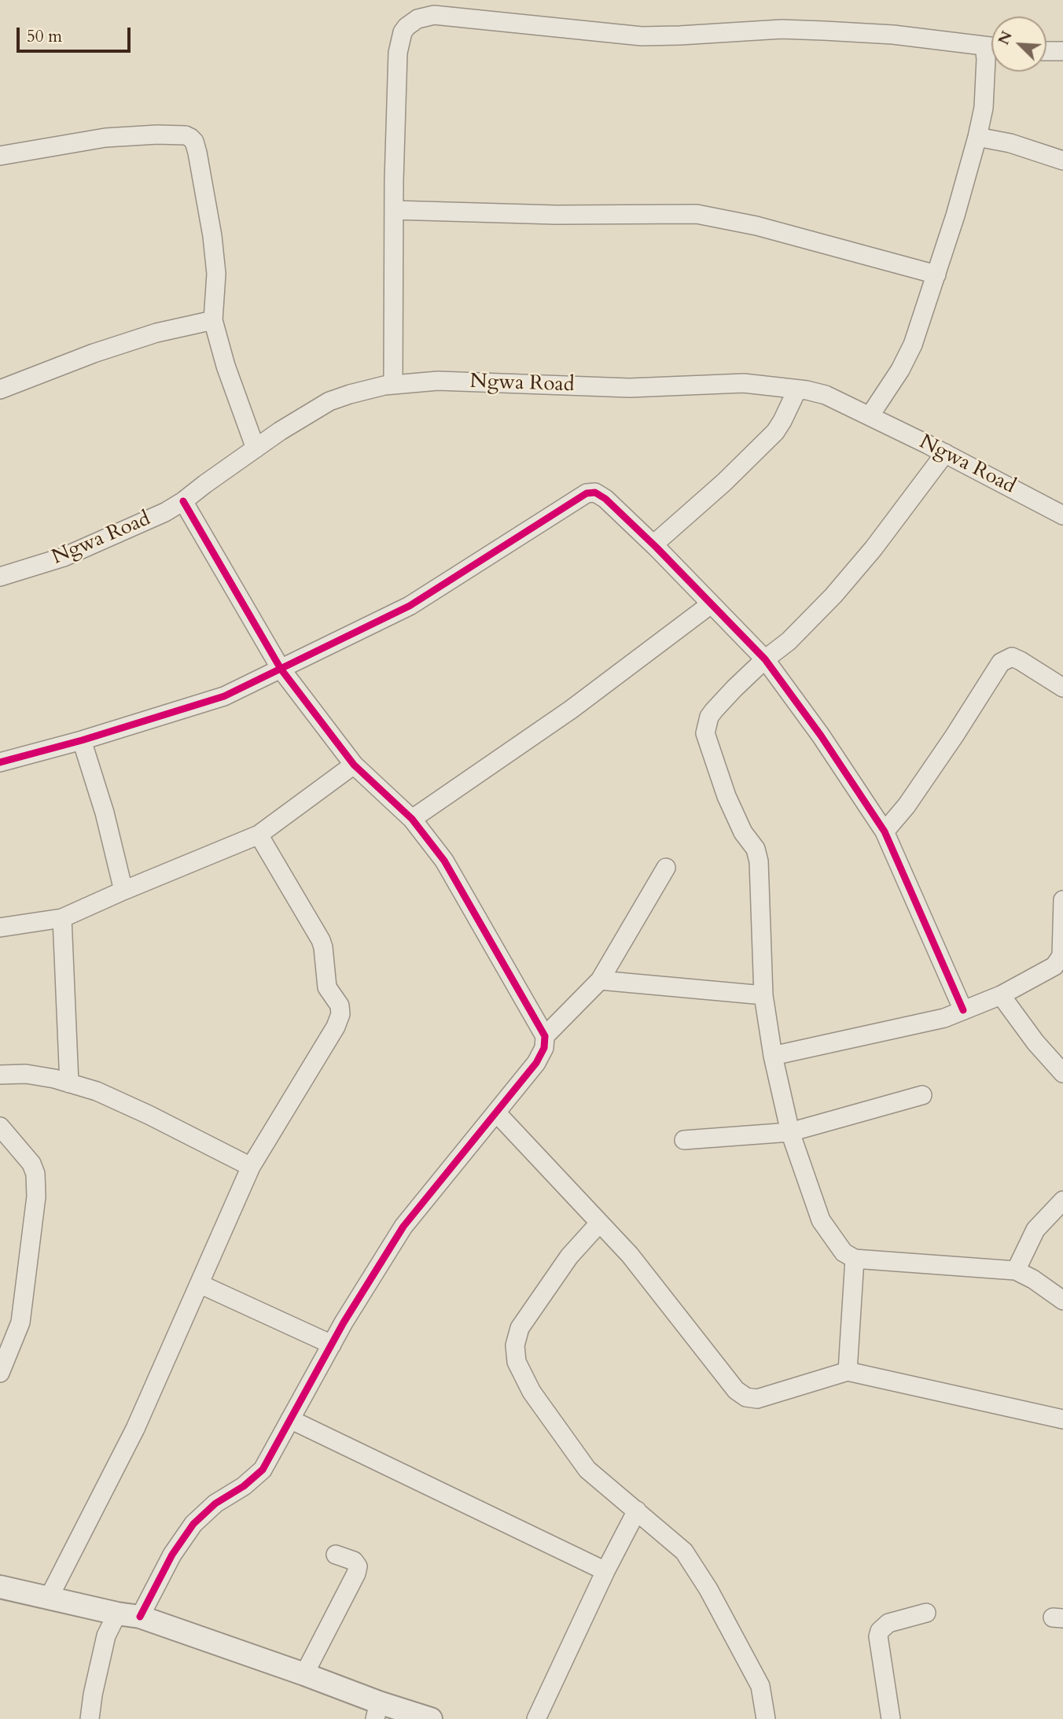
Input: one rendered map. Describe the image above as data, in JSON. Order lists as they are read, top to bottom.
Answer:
{
  "streets": {
    "street": ["Ngwa Road"]
  },
  "scale_bar": "50 m",
  "north": "top left"
}
